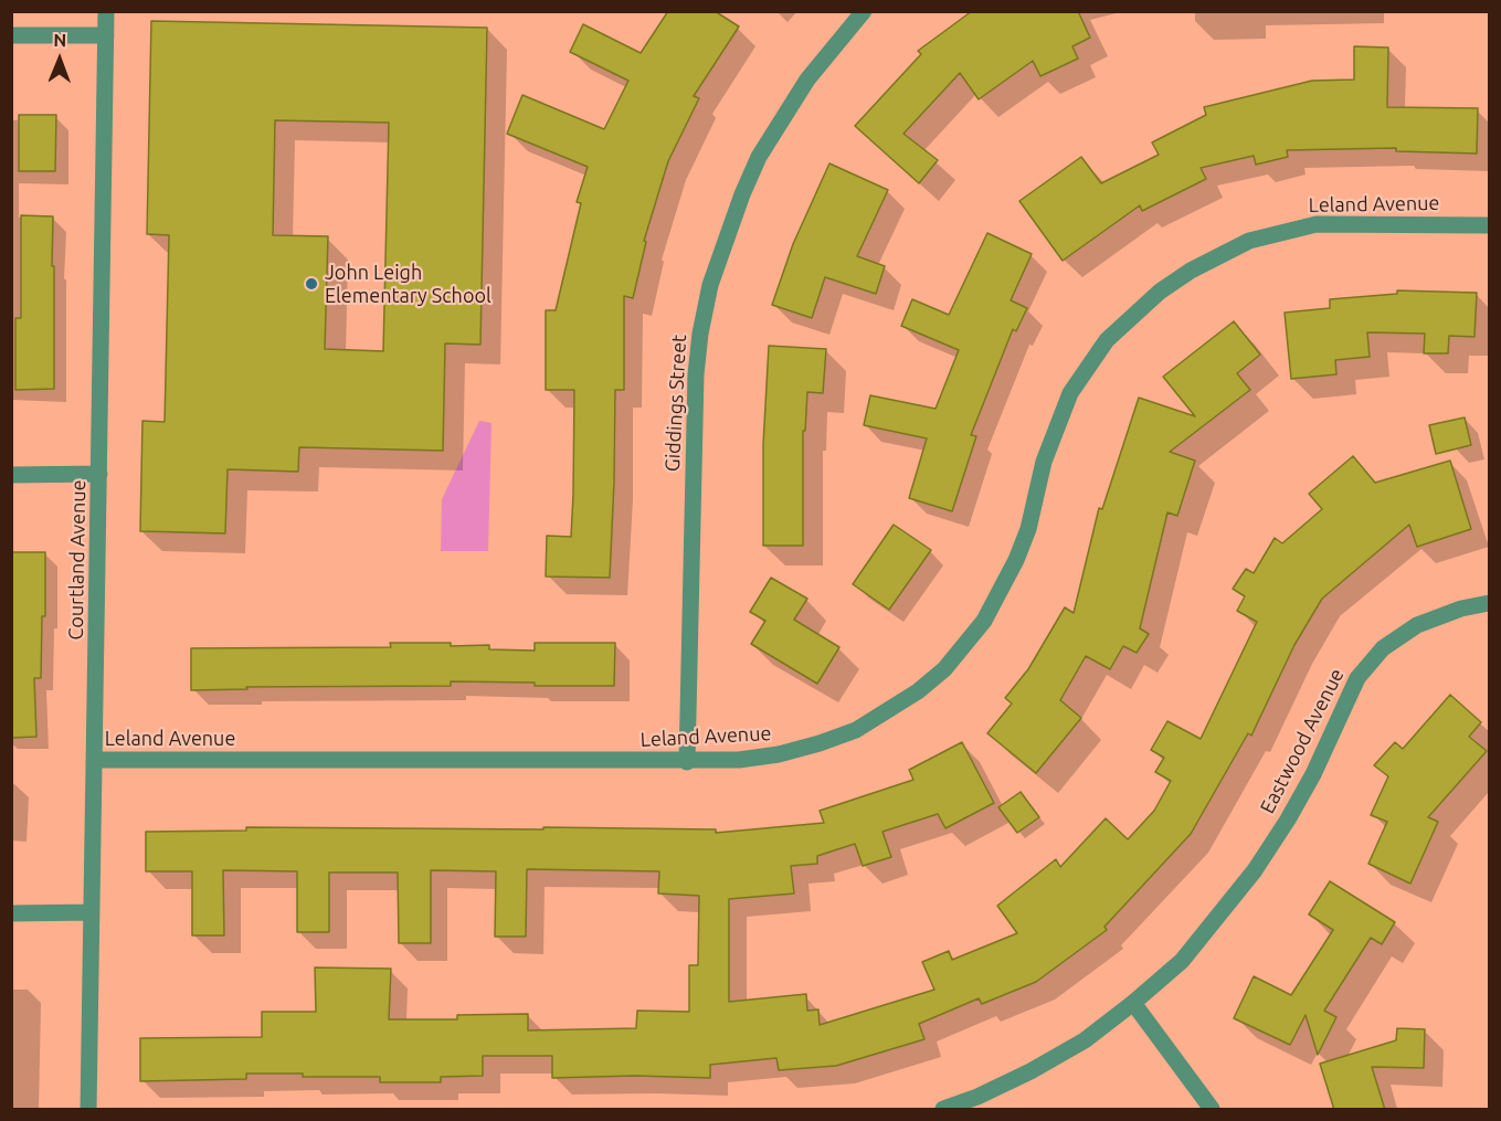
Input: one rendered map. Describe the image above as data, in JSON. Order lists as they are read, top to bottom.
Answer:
{
  "streets": {
    "street": [
      "Leland Avenue",
      "Giddings Street",
      "Courtland Avenue",
      "Eastwood Avenue"
    ]
  },
  "crossings": [
    ["Leland Avenue", "Giddings Street"],
    ["Leland Avenue", "Courtland Avenue"]
  ],
  "places": ["John Leigh Elementary School"],
  "north": "top"
}
